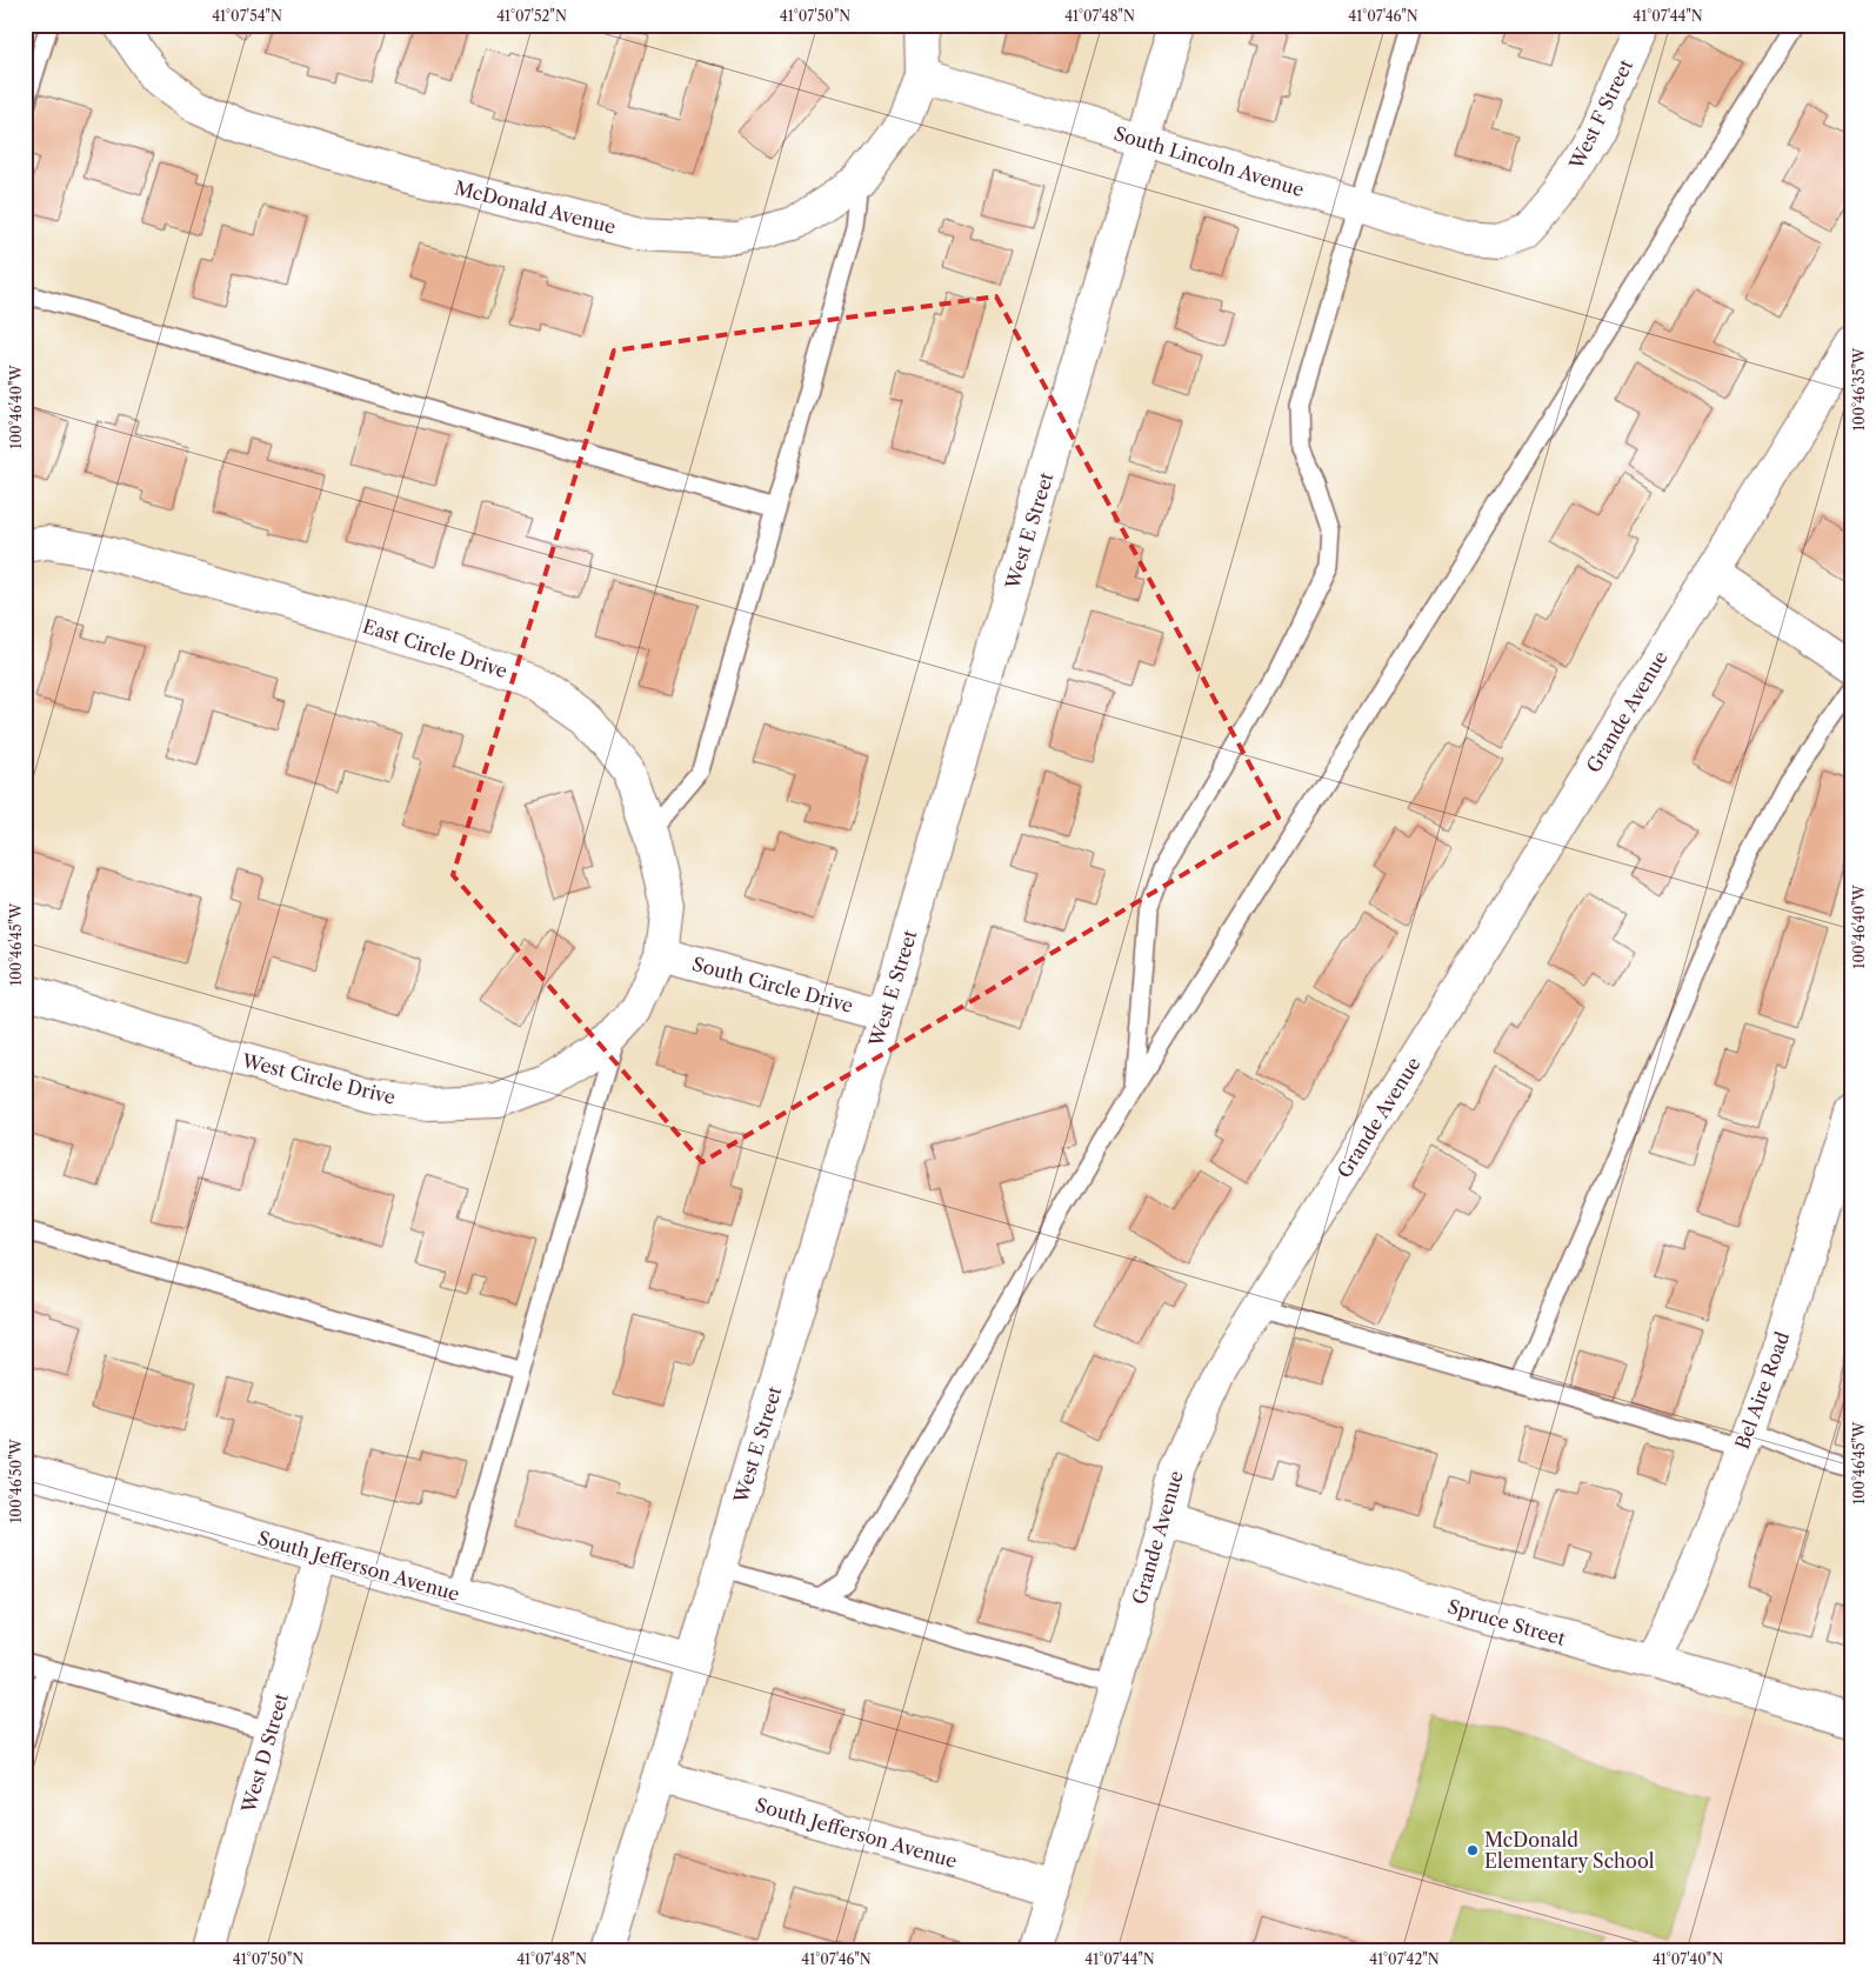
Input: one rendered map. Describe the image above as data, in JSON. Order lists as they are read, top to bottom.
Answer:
{
  "streets": {
    "street": [
      "West F Street",
      "South Lincoln Avenue",
      "McDonald Avenue",
      "West E Street",
      "East Circle Drive",
      "Grande Avenue",
      "South Circle Drive",
      "West Circle Drive",
      "Bel Aire Road",
      "South Jefferson Avenue",
      "Spruce Street",
      "West D Street"
    ]
  },
  "crossings": [
    ["West F Street", "South Lincoln Avenue"],
    ["South Lincoln Avenue", "McDonald Avenue"],
    ["South Lincoln Avenue", "West E Street"],
    ["West E Street", "South Circle Drive"],
    ["West E Street", "South Jefferson Avenue"],
    ["East Circle Drive", "South Circle Drive"],
    ["East Circle Drive", "West Circle Drive"],
    ["Grande Avenue", "South Jefferson Avenue"],
    ["Grande Avenue", "Spruce Street"],
    ["South Circle Drive", "West Circle Drive"],
    ["Bel Aire Road", "Spruce Street"],
    ["South Jefferson Avenue", "West D Street"]
  ],
  "places": ["McDonald Elementary School"],
  "coordinates": [
    "41°07'54\"N",
    "41°07'52\"N",
    "41°07'50\"N",
    "41°07'48\"N",
    "41°07'46\"N",
    "41°07'44\"N",
    "100°46'35\"W",
    "100°46'40\"W",
    "100°46'45\"W",
    "100°46'50\"W",
    "41°07'42\"N",
    "41°07'40\"N"
  ]
}
